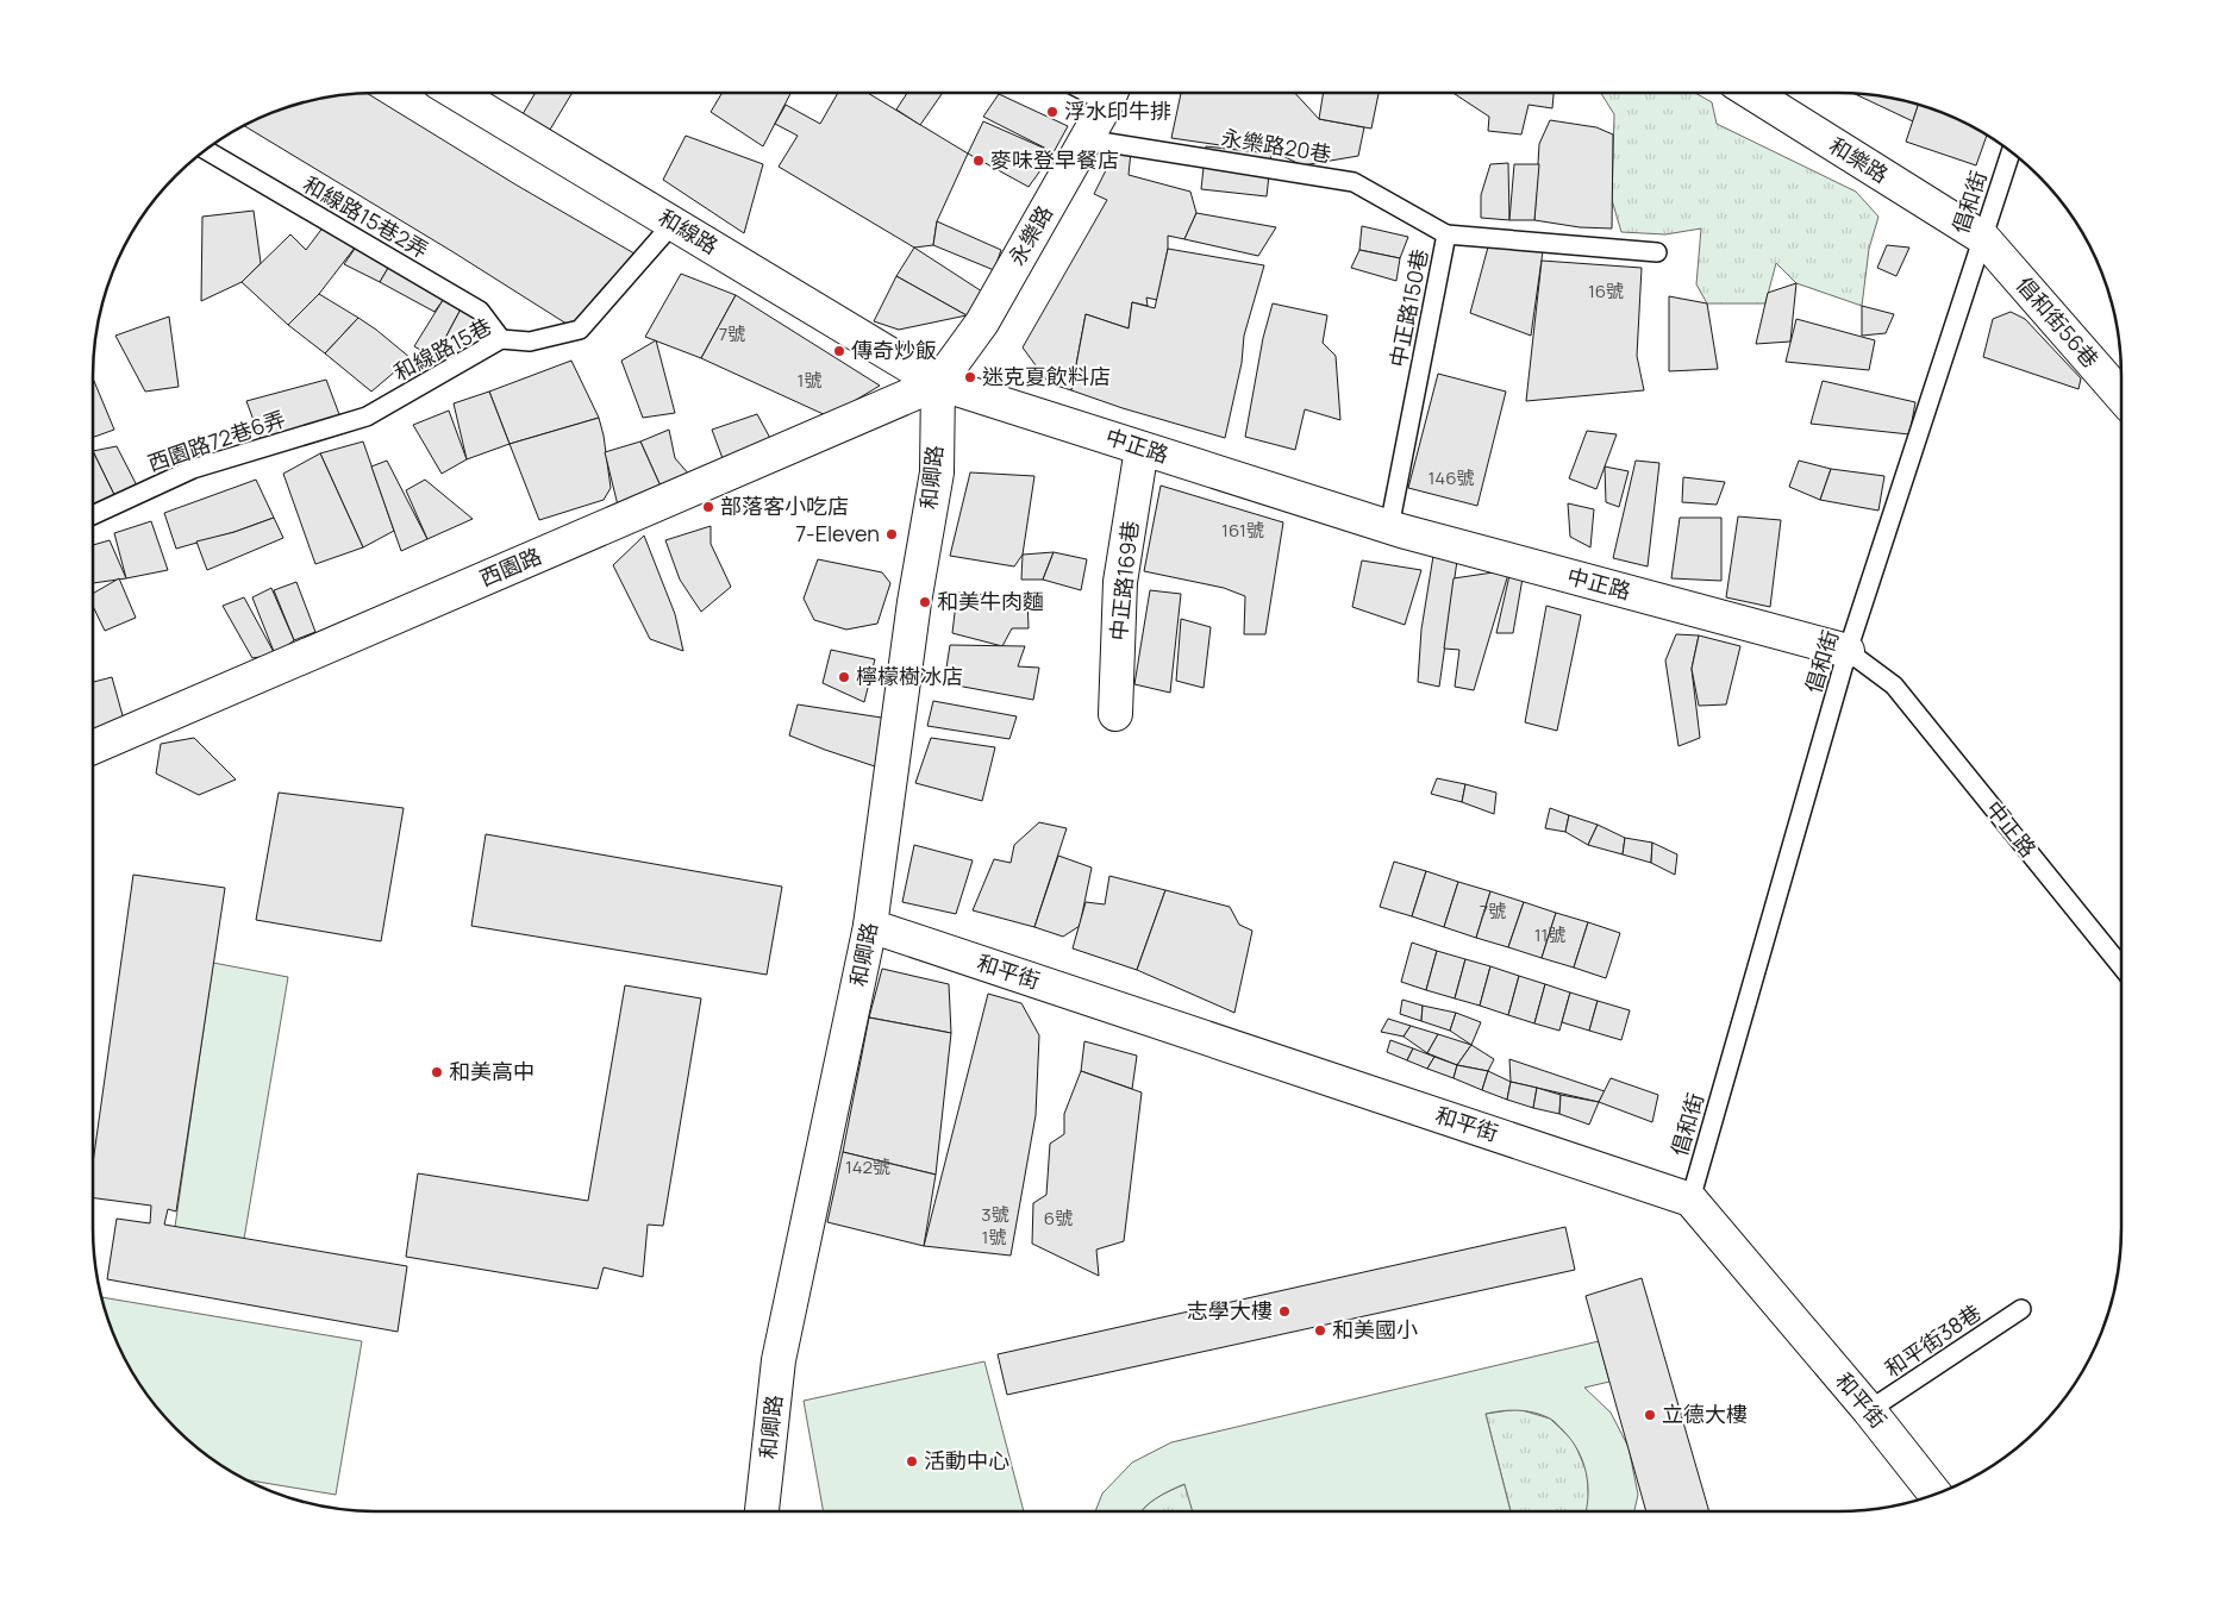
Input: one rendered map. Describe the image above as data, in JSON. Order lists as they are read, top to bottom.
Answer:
{
  "streets": {
    "street": [
      "和樂路",
      "和線路",
      "永樂路",
      "倡和街56巷",
      "中正路",
      "和卿路",
      "西園路",
      "中正路169巷",
      "和平街"
    ],
    "lane": [
      "永樂路20巷",
      "倡和街",
      "和線路15巷2弄",
      "中正路150巷",
      "和線路15巷",
      "西園路72巷6弄",
      "和平街38巷"
    ]
  },
  "crossings": [
    ["永樂路20巷", "永樂路"],
    ["永樂路20巷", "中正路150巷"],
    ["和樂路", "倡和街"],
    ["和樂路", "倡和街56巷"],
    ["倡和街", "倡和街56巷"],
    ["倡和街", "中正路"],
    ["倡和街", "和平街"],
    ["和線路15巷2弄", "和線路15巷"],
    ["和線路", "永樂路"],
    ["和線路", "和線路15巷"],
    ["和線路", "中正路"],
    ["和線路", "和卿路"],
    ["和線路", "西園路"],
    ["永樂路", "中正路"],
    ["永樂路", "和卿路"],
    ["永樂路", "西園路"],
    ["中正路150巷", "中正路"],
    ["和線路15巷", "西園路72巷6弄"],
    ["中正路", "和卿路"],
    ["中正路", "西園路"],
    ["中正路", "中正路169巷"],
    ["和卿路", "西園路"],
    ["和卿路", "和平街"],
    ["和平街", "和平街38巷"]
  ],
  "places": [
    "浮水印牛排",
    "麥味登早餐店",
    "傳奇炒飯",
    "迷克夏飲料店",
    "部落客小吃店",
    "7-Eleven",
    "和美牛肉麵",
    "檸檬樹冰店",
    "和美高中",
    "志學大樓",
    "和美國小",
    "立德大樓",
    "活動中心"
  ],
  "house_numbers": [
    "16號",
    "7號",
    "1號",
    "146號",
    "161號",
    "7號",
    "11號",
    "142號",
    "3號",
    "6號",
    "1號"
  ]
}
